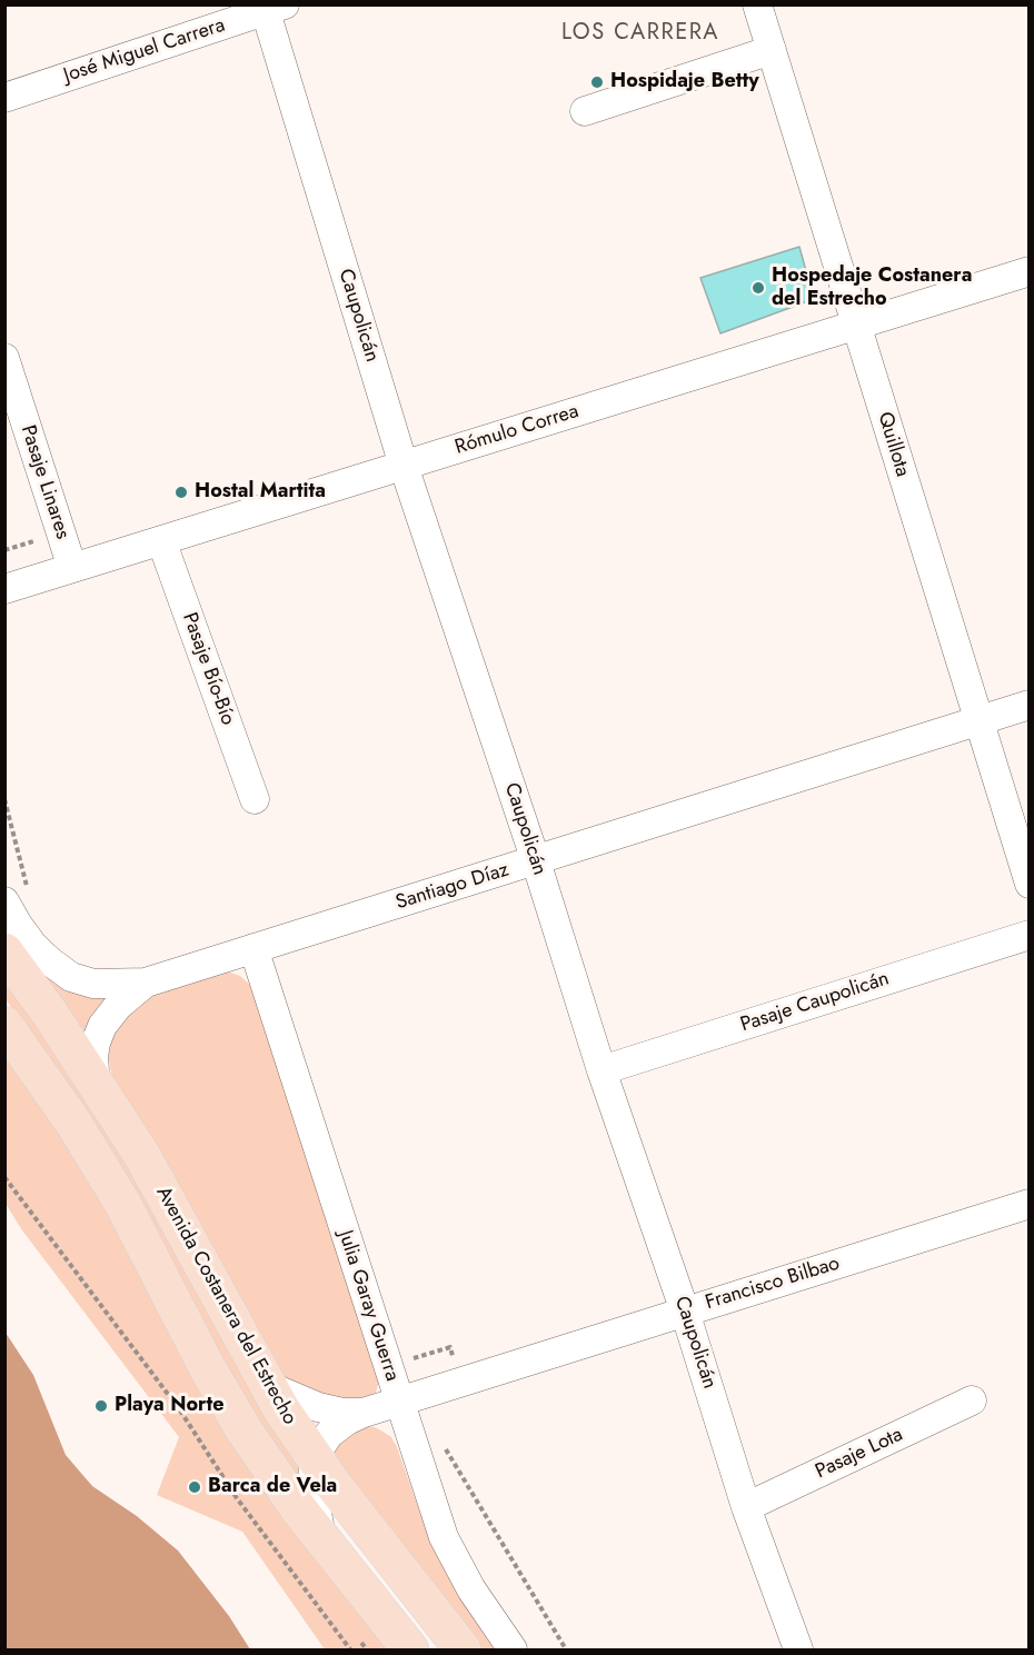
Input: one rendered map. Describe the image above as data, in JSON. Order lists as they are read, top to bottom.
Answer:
{
  "streets": {
    "main road": ["Avenida Costanera del Estrecho"],
    "street": [
      "José Miguel Carrera",
      "Caupolicán",
      "Rómulo Correa",
      "Quillota",
      "Pasaje Linares",
      "Pasaje Bío-Bío",
      "Santiago Díaz",
      "Pasaje Caupolicán",
      "Francisco Bilbao",
      "Julia Garay Guerra",
      "Pasaje Lota"
    ]
  },
  "crossings": [
    ["José Miguel Carrera", "Caupolicán"],
    ["Caupolicán", "Rómulo Correa"],
    ["Caupolicán", "Santiago Díaz"],
    ["Caupolicán", "Pasaje Caupolicán"],
    ["Caupolicán", "Francisco Bilbao"],
    ["Caupolicán", "Pasaje Lota"],
    ["Rómulo Correa", "Quillota"],
    ["Rómulo Correa", "Pasaje Linares"],
    ["Rómulo Correa", "Pasaje Bío-Bío"],
    ["Quillota", "Santiago Díaz"],
    ["Santiago Díaz", "Avenida Costanera del Estrecho"],
    ["Santiago Díaz", "Julia Garay Guerra"],
    ["Francisco Bilbao", "Avenida Costanera del Estrecho"],
    ["Francisco Bilbao", "Julia Garay Guerra"]
  ],
  "districts": ["LOS CARRERA"],
  "places": [
    "Hospidaje Betty",
    "Hospedaje Costanera del Estrecho",
    "Hostal Martita",
    "Playa Norte",
    "Barca de Vela"
  ]
}
